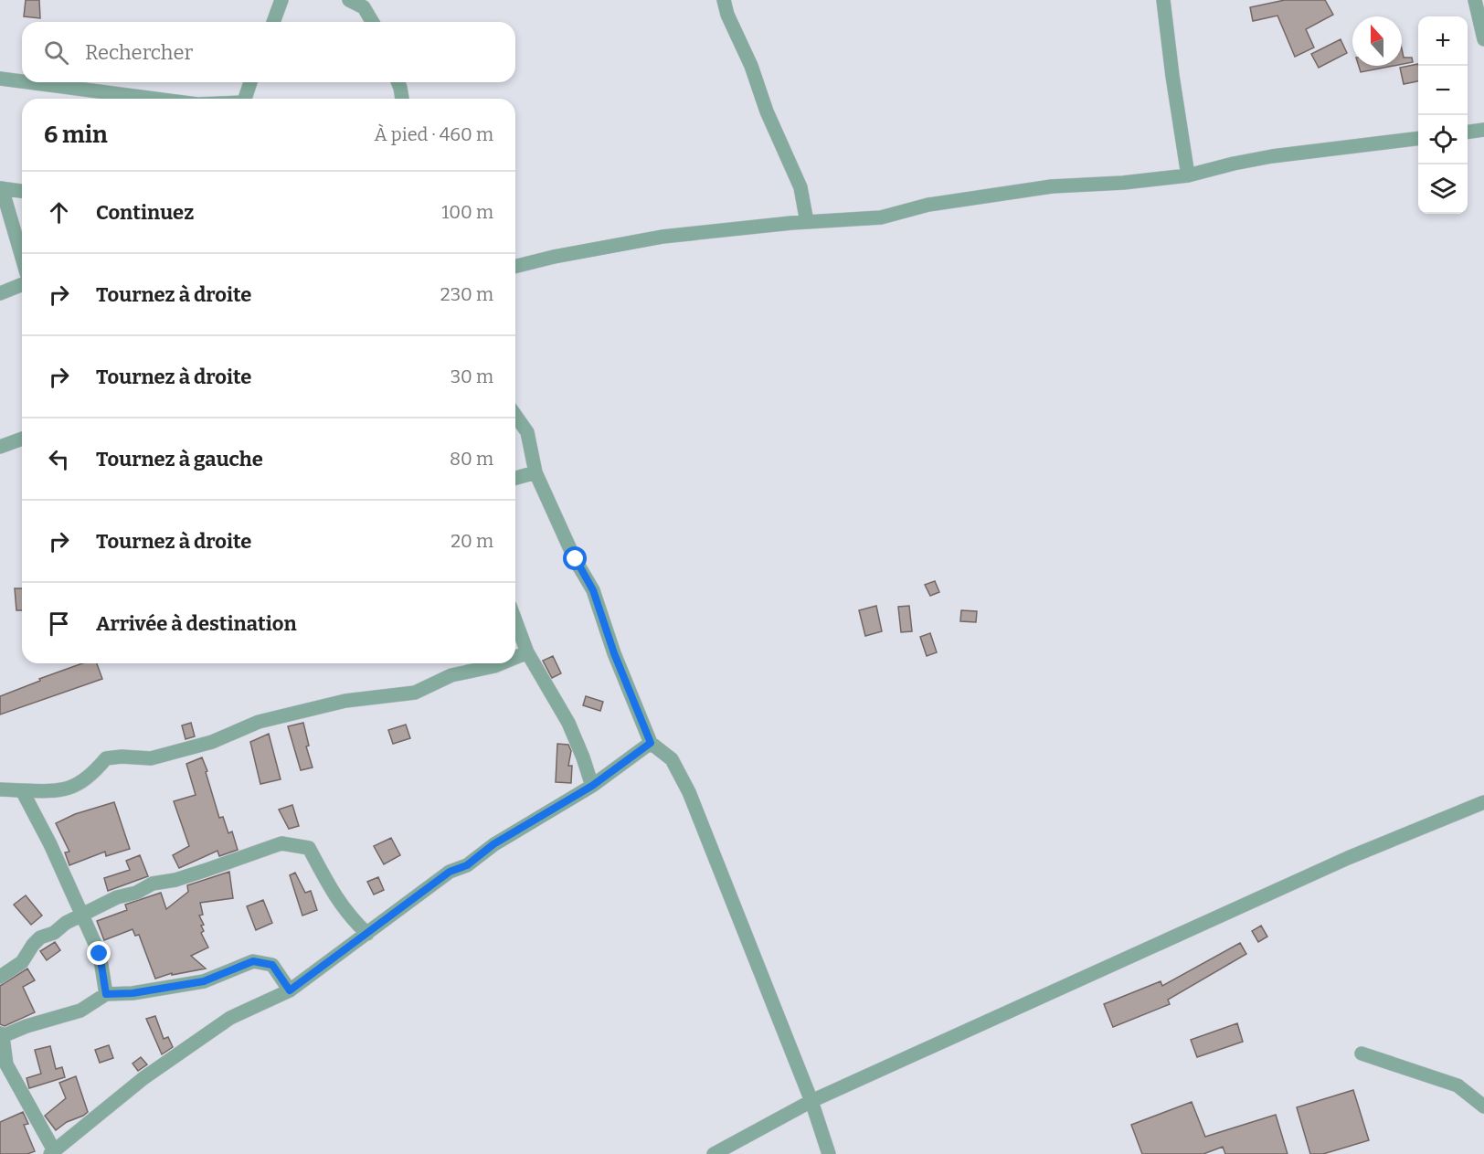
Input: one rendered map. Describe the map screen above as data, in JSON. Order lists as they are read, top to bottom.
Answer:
{
  "north": "top",
  "page": {
    "map_buttons": ["+", "−"],
    "search": "Rechercher",
    "heading": ["6 min", "À pied · 460 m"],
    "list": [
      ["Continuez", "100 m"],
      ["Tournez à droite", "230 m"],
      ["Tournez à droite", "30 m"],
      ["Tournez à gauche", "80 m"],
      ["Tournez à droite", "20 m"],
      "Arrivée à destination"
    ]
  }
}
